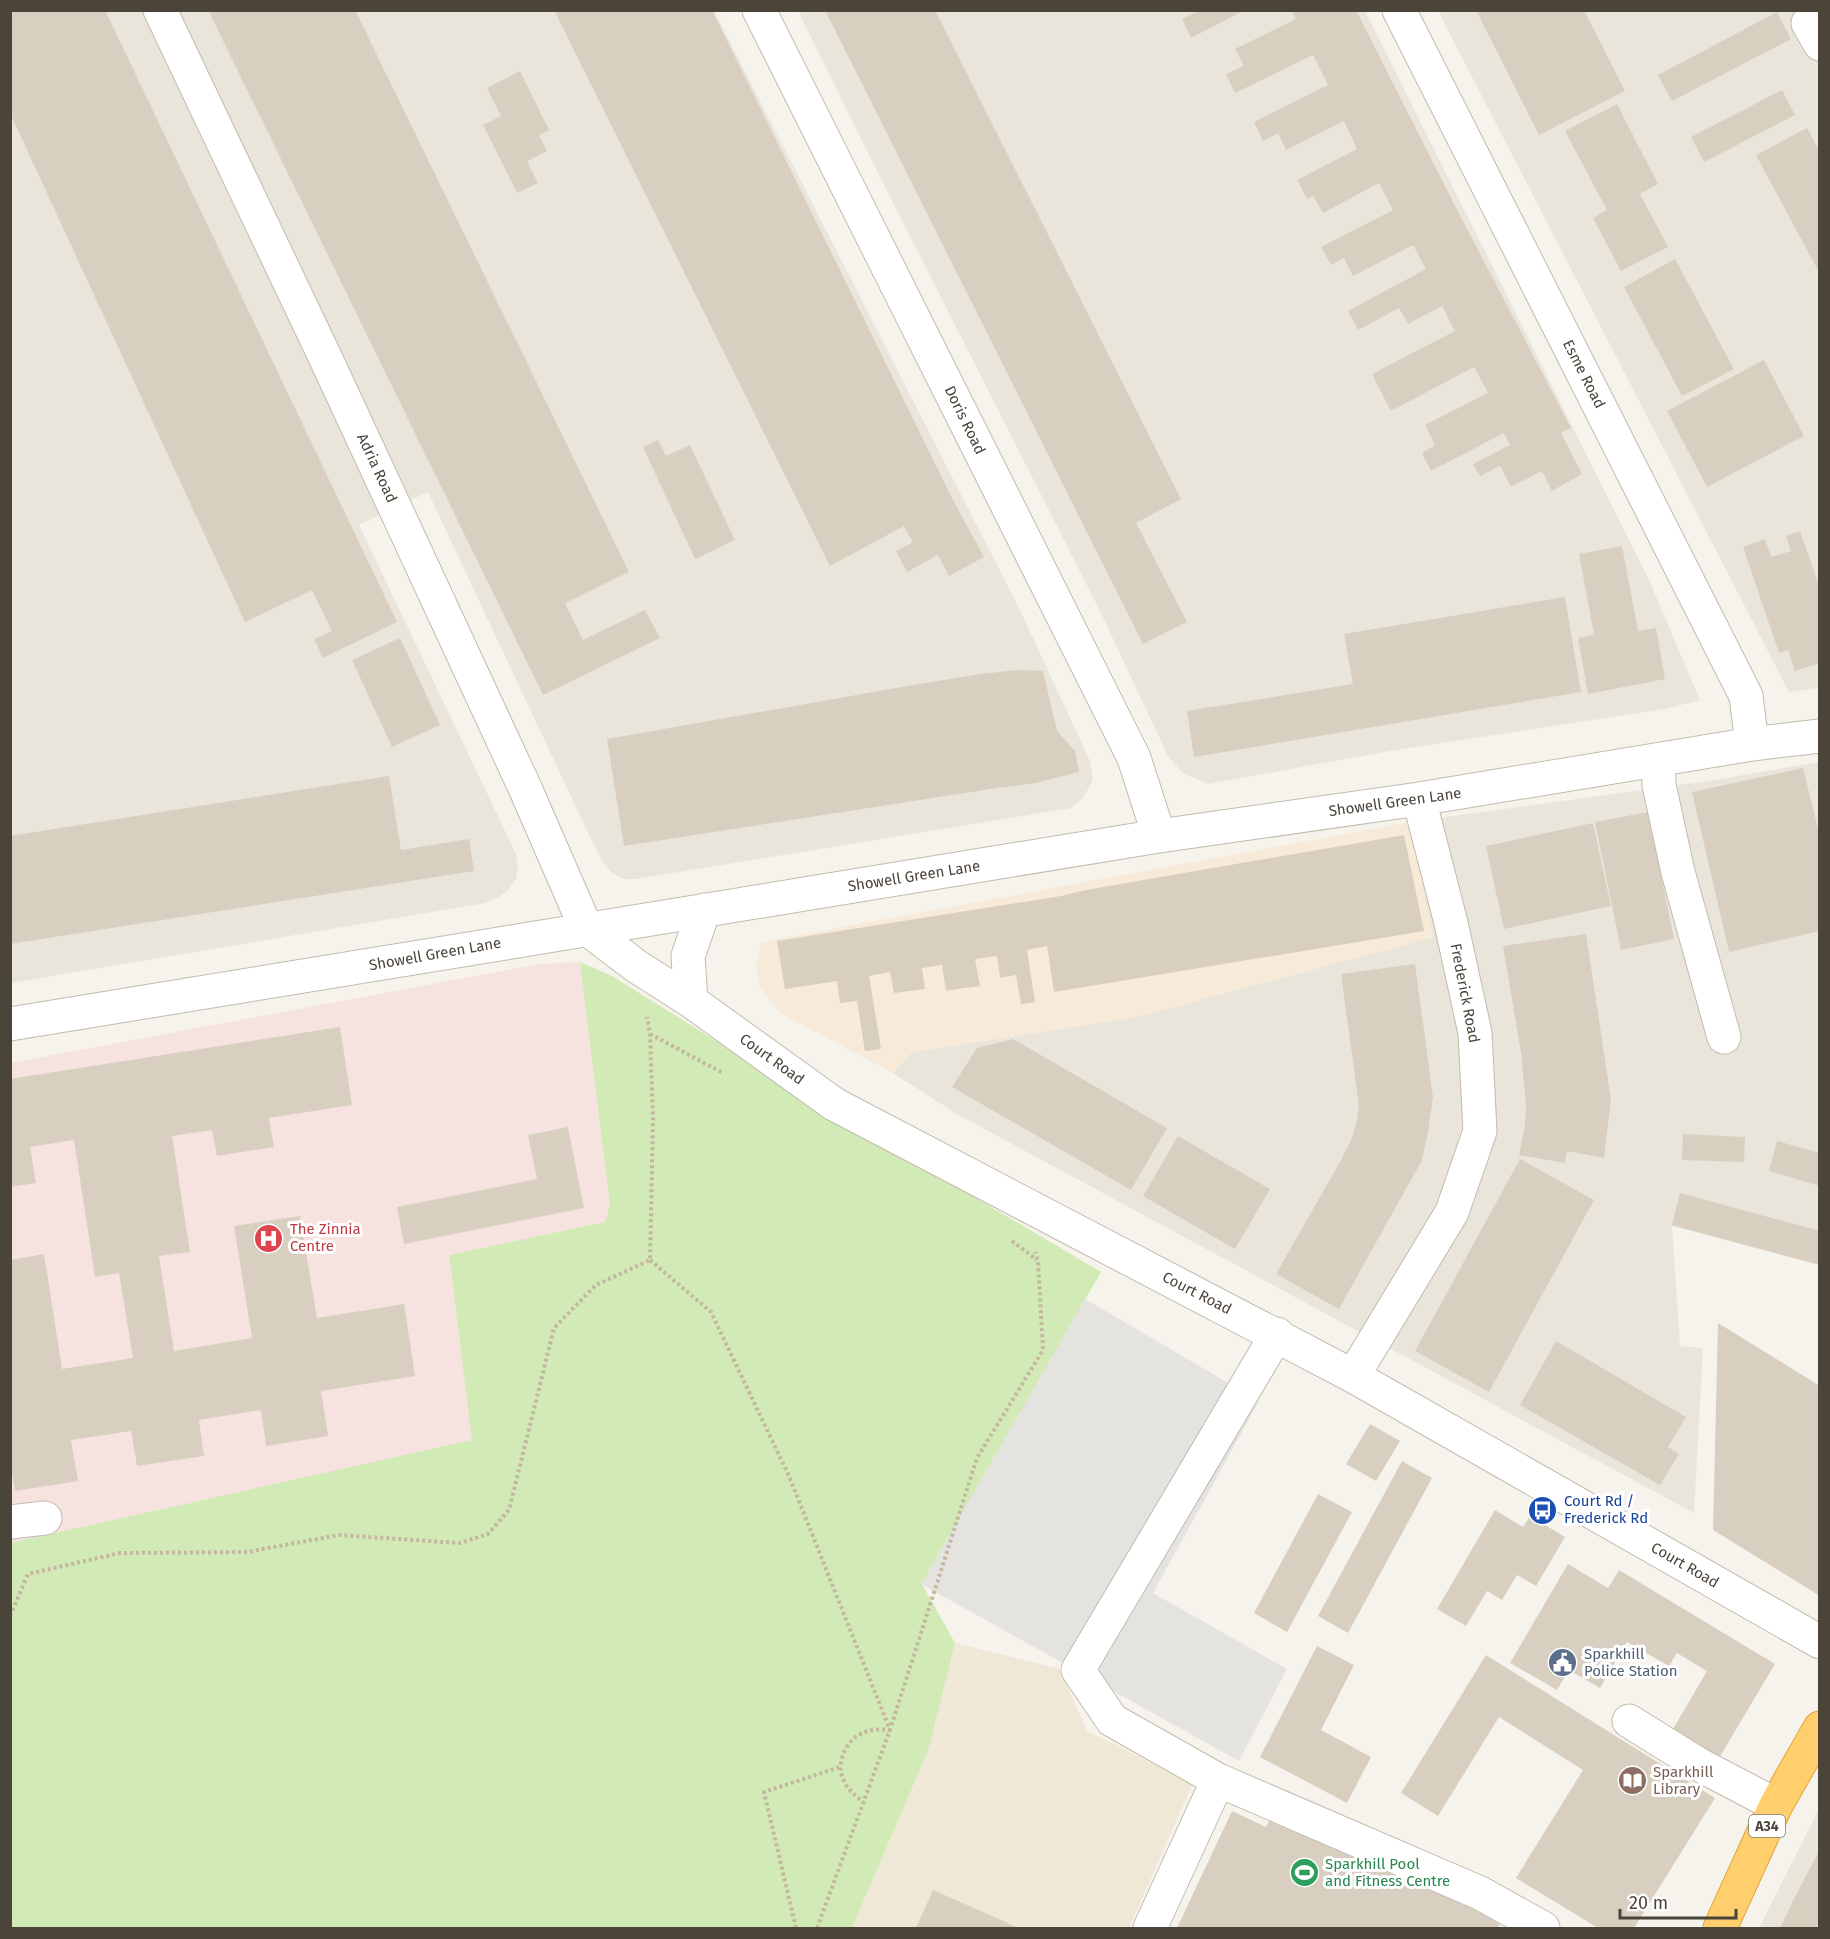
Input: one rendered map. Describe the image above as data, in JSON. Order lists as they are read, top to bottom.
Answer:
{
  "streets": {
    "highway": ["A34"],
    "street": [
      "Esme Road",
      "Doris Road",
      "Adria Road",
      "Showell Green Lane",
      "Frederick Road",
      "Court Road"
    ]
  },
  "crossings": [
    ["Esme Road", "Showell Green Lane"],
    ["Doris Road", "Showell Green Lane"],
    ["Adria Road", "Showell Green Lane"],
    ["Adria Road", "Court Road"],
    ["Showell Green Lane", "Frederick Road"],
    ["Showell Green Lane", "Court Road"],
    ["Frederick Road", "Court Road"]
  ],
  "places": {
    "hospital": ["The Zinnia Centre"],
    "bus stop": ["Court Rd / Frederick Rd"],
    "public building": ["Sparkhill Police Station"],
    "library": ["Sparkhill Library"],
    "sports": ["Sparkhill Pool and Fitness Centre"]
  },
  "scale_bar": "20 m"
}
